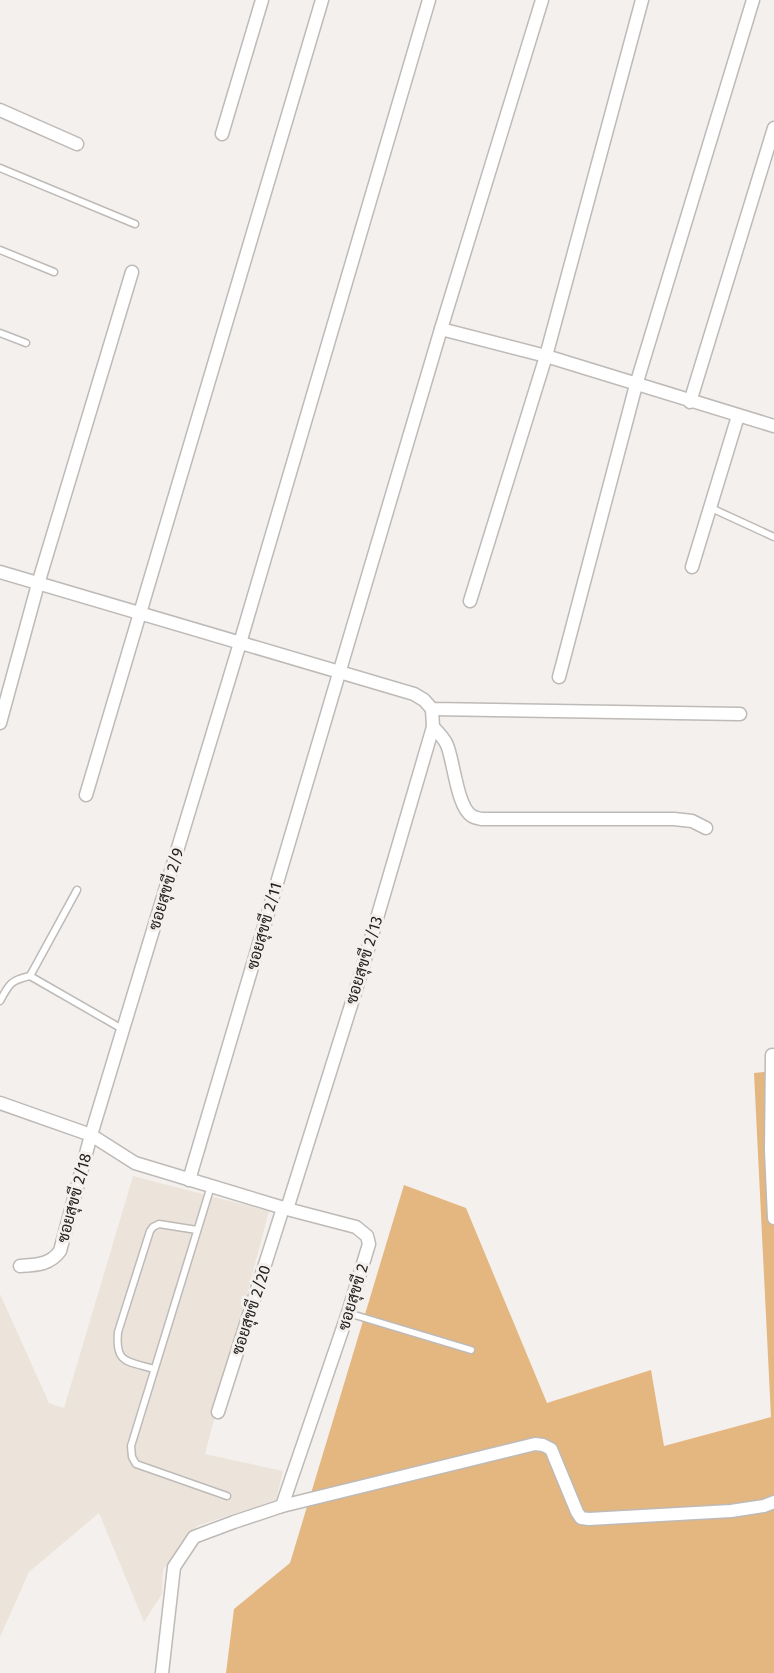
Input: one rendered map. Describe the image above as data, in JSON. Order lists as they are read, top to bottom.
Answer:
{
  "streets": {
    "street": [
      "ซอยสุขขี 2/9",
      "ซอยสุขขี 2/11",
      "ซอยสุขขี 2/13",
      "ซอยสุขขี 2/18",
      "ซอยสุขขี 2",
      "ซอยสุขขี 2/20"
    ]
  },
  "crossings": [
    ["ซอยสุขขี 2/9", "ซอยสุขขี 2/18"],
    ["ซอยสุขขี 2/9", "ซอยสุขขี 2"],
    ["ซอยสุขขี 2/11", "ซอยสุขขี 2"],
    ["ซอยสุขขี 2/13", "ซอยสุขขี 2"],
    ["ซอยสุขขี 2/13", "ซอยสุขขี 2/20"],
    ["ซอยสุขขี 2/18", "ซอยสุขขี 2"],
    ["ซอยสุขขี 2", "ซอยสุขขี 2/20"]
  ]
}
